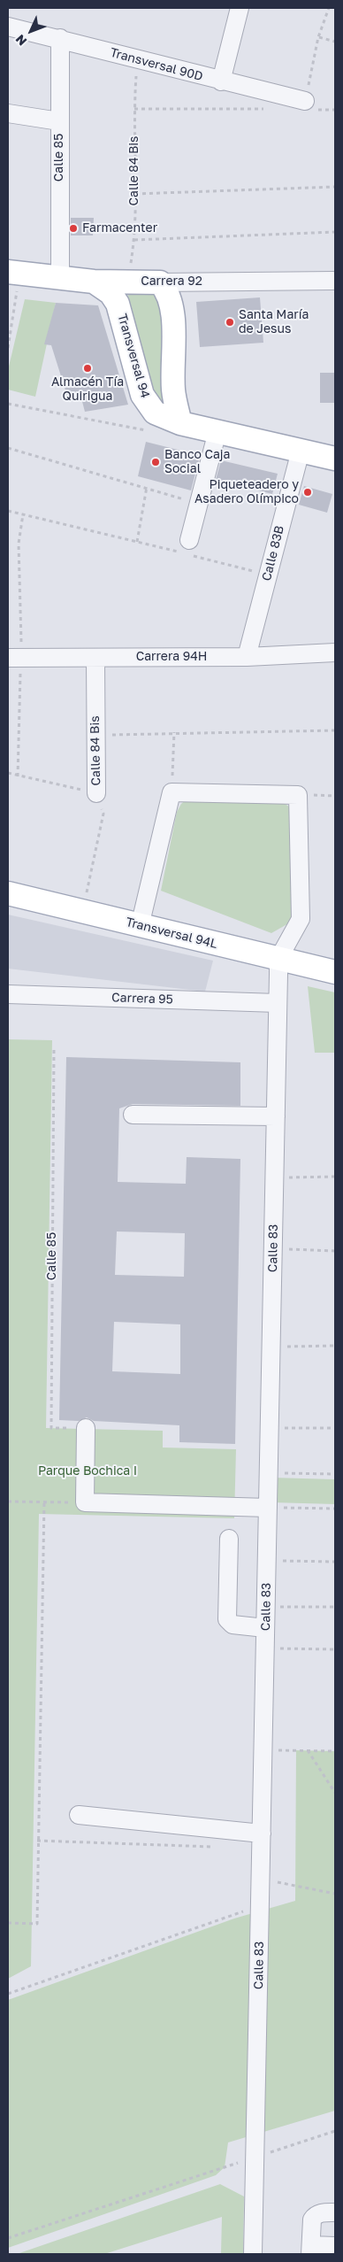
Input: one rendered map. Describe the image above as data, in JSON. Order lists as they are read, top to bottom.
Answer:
{
  "streets": {
    "main road": ["Carrera 92", "Transversal 94", "Transversal 94L"],
    "street": [
      "Transversal 90D",
      "Calle 85",
      "Calle 84 Bis",
      "Calle 83B",
      "Carrera 94H",
      "Carrera 95",
      "Calle 83"
    ]
  },
  "crossings": [
    ["Transversal 90D", "Calle 85"],
    ["Transversal 90D", "Calle 84 Bis"],
    ["Calle 85", "Carrera 92"],
    ["Calle 84 Bis", "Carrera 92"],
    ["Calle 84 Bis", "Carrera 94H"],
    ["Carrera 92", "Transversal 94"],
    ["Transversal 94", "Calle 83B"],
    ["Calle 83B", "Carrera 94H"],
    ["Transversal 94L", "Calle 83"],
    ["Carrera 95", "Calle 83"]
  ],
  "parks": ["Parque Bochica I"],
  "places": [
    "Farmacenter",
    "Santa María de Jesus",
    "Almacén Tía Quirigua",
    "Banco Caja Social",
    "Piqueteadero y Asadero Olímpico"
  ],
  "north": "bottom left"
}
